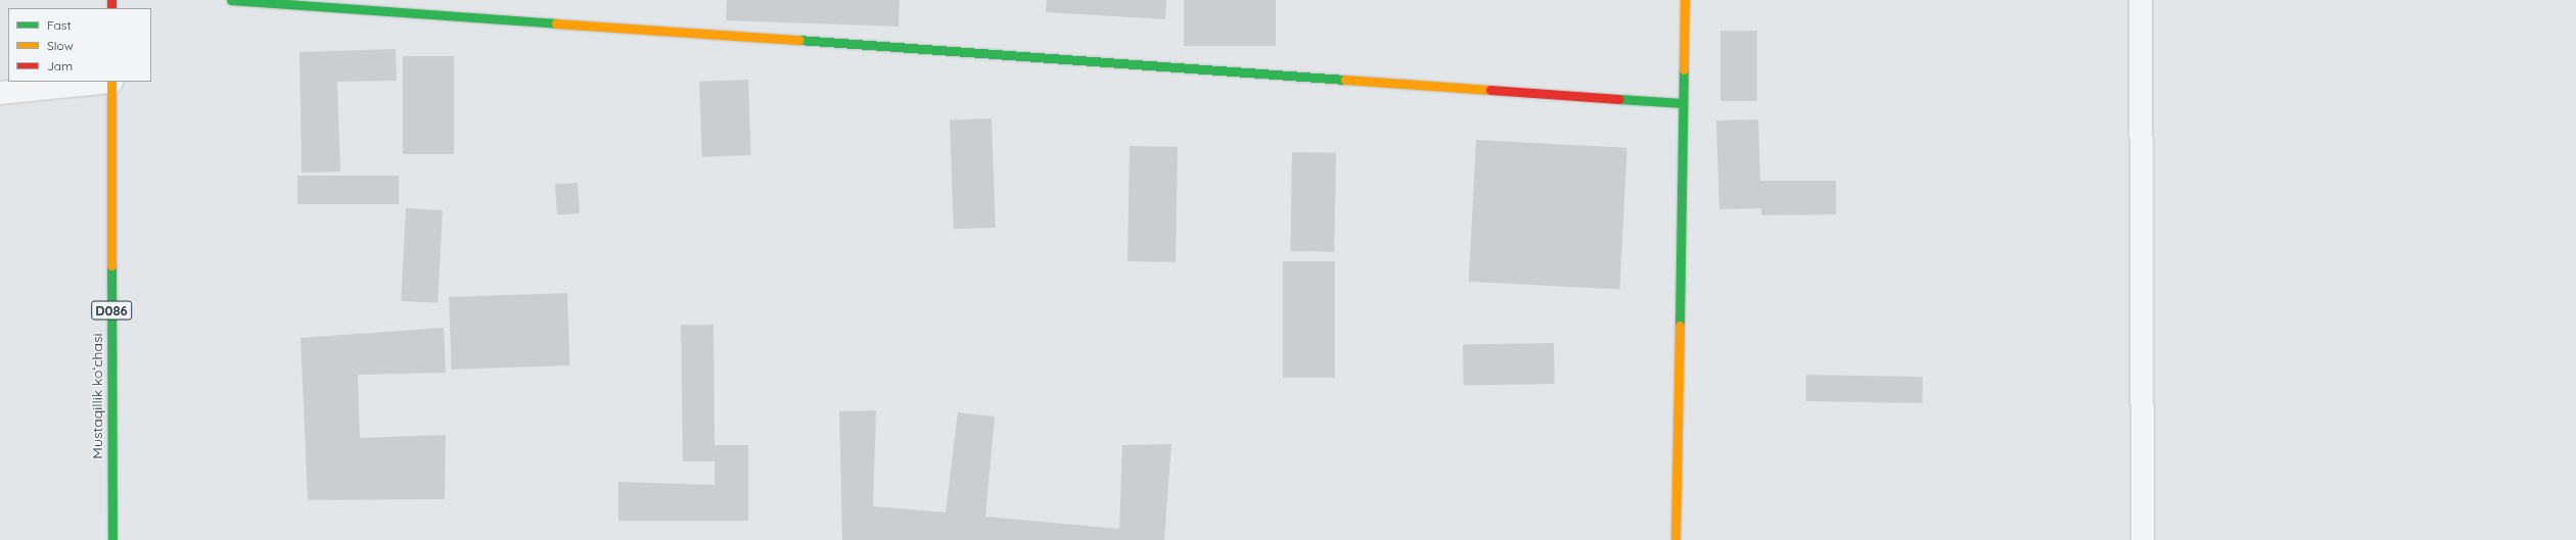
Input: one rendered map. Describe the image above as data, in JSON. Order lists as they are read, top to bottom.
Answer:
{
  "streets": {
    "street": ["D086", "Mustaqillik koʻchasi"]
  },
  "legend": ["Fast", "Slow", "Jam"]
}
